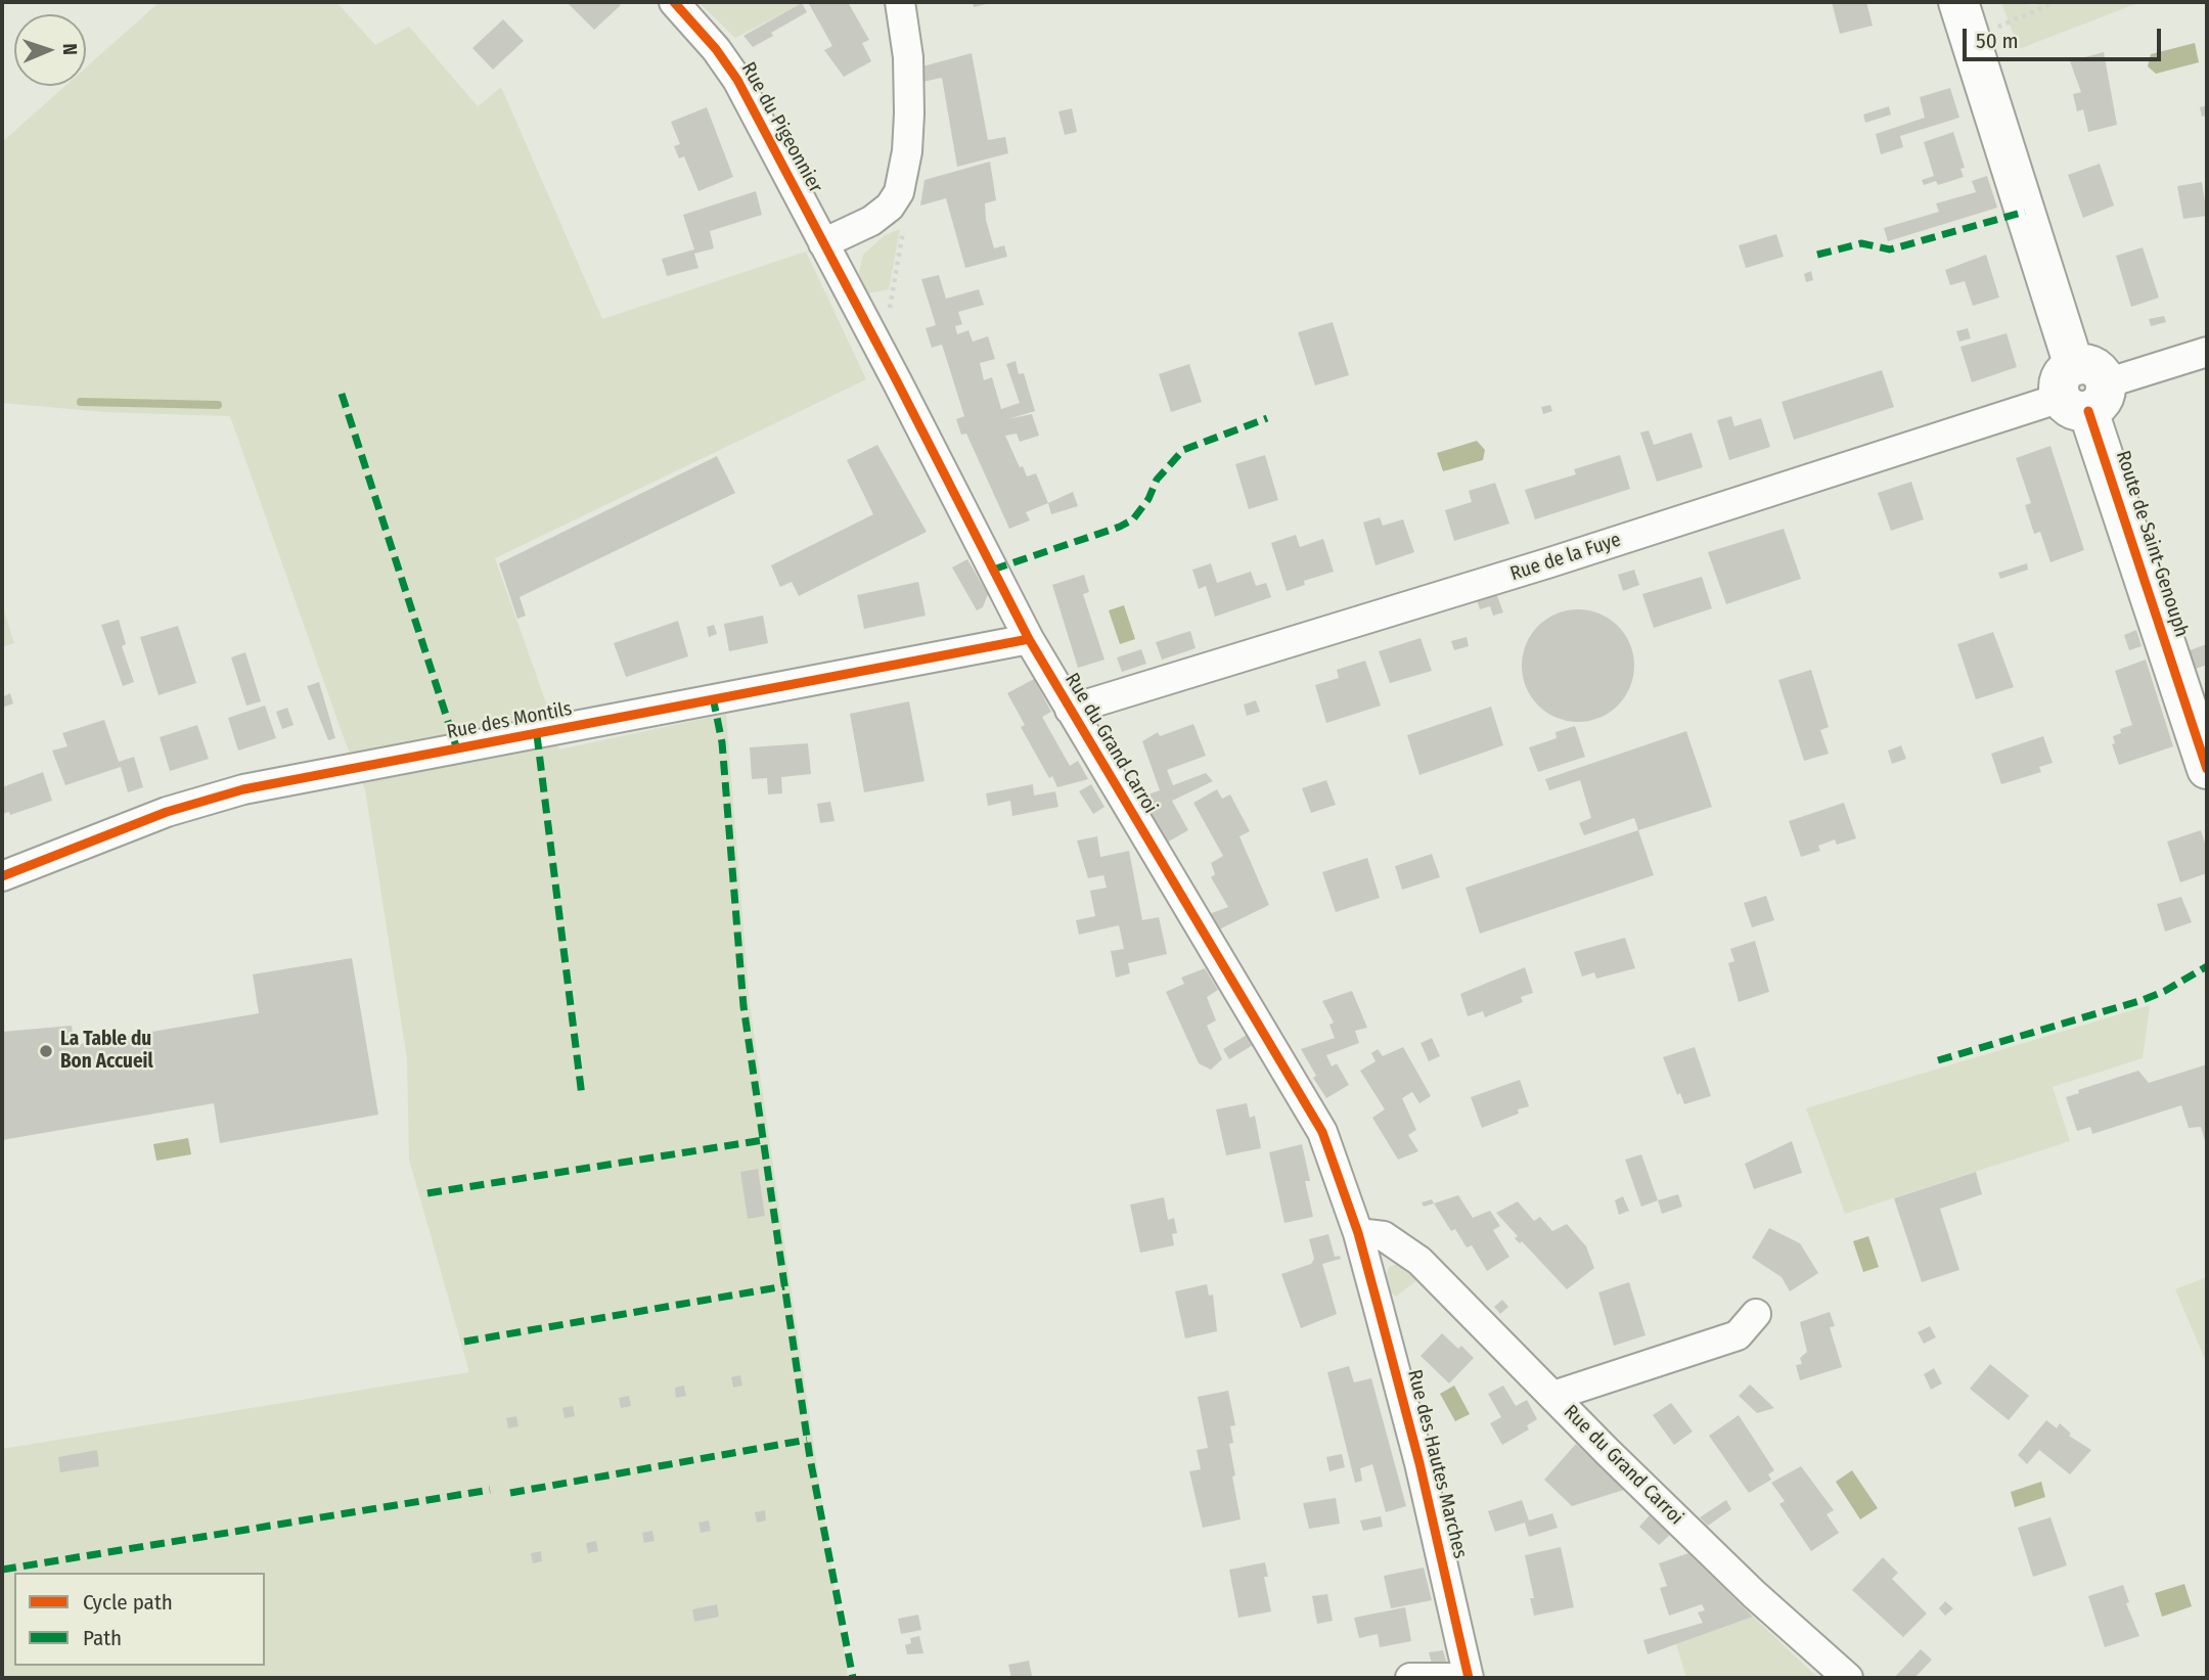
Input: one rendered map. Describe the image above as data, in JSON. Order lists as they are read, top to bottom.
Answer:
{
  "streets": {
    "street": [
      "Rue du Pigeonnier",
      "Route de Saint-Genouph",
      "Rue de la Fuye",
      "Rue des Montils",
      "Rue du Grand Carroi",
      "Rue des Hautes Marches"
    ]
  },
  "crossings": [
    ["Rue du Pigeonnier", "Rue du Grand Carroi"],
    ["Route de Saint-Genouph", "Rue de la Fuye"],
    ["Rue de la Fuye", "Rue du Grand Carroi"],
    ["Rue des Montils", "Rue du Grand Carroi"],
    ["Rue du Grand Carroi", "Rue des Hautes Marches"]
  ],
  "places": ["La Table du Bon Accueil"],
  "legend": ["Cycle path", "Path"],
  "scale_bar": "50 m",
  "north": "right"
}
